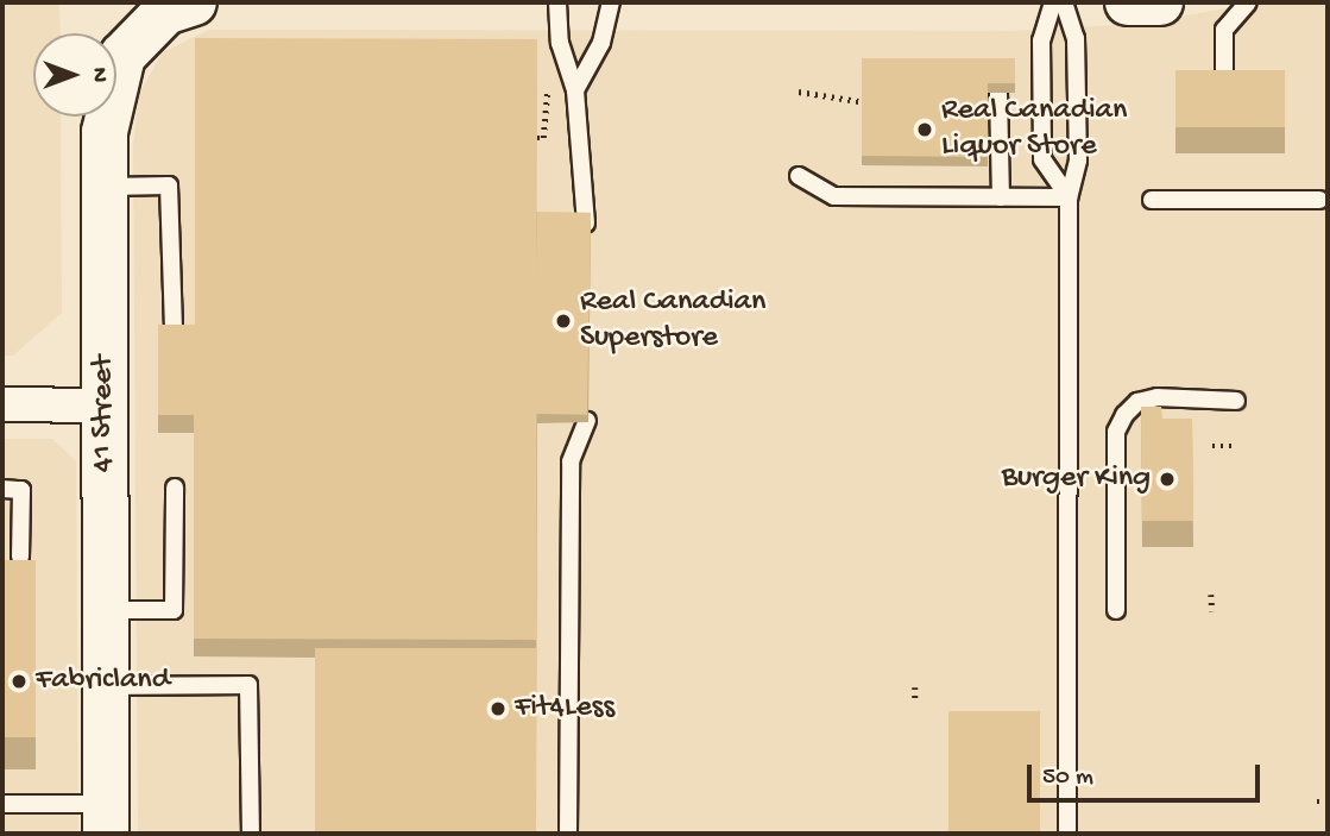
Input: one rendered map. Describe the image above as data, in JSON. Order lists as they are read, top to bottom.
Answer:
{
  "streets": {
    "street": ["41 Street"]
  },
  "places": [
    "Real Canadian Liquor Store",
    "Real Canadian Superstore",
    "Burger King",
    "Fabricland",
    "Fit4Less"
  ],
  "scale_bar": "50 m",
  "north": "right"
}
